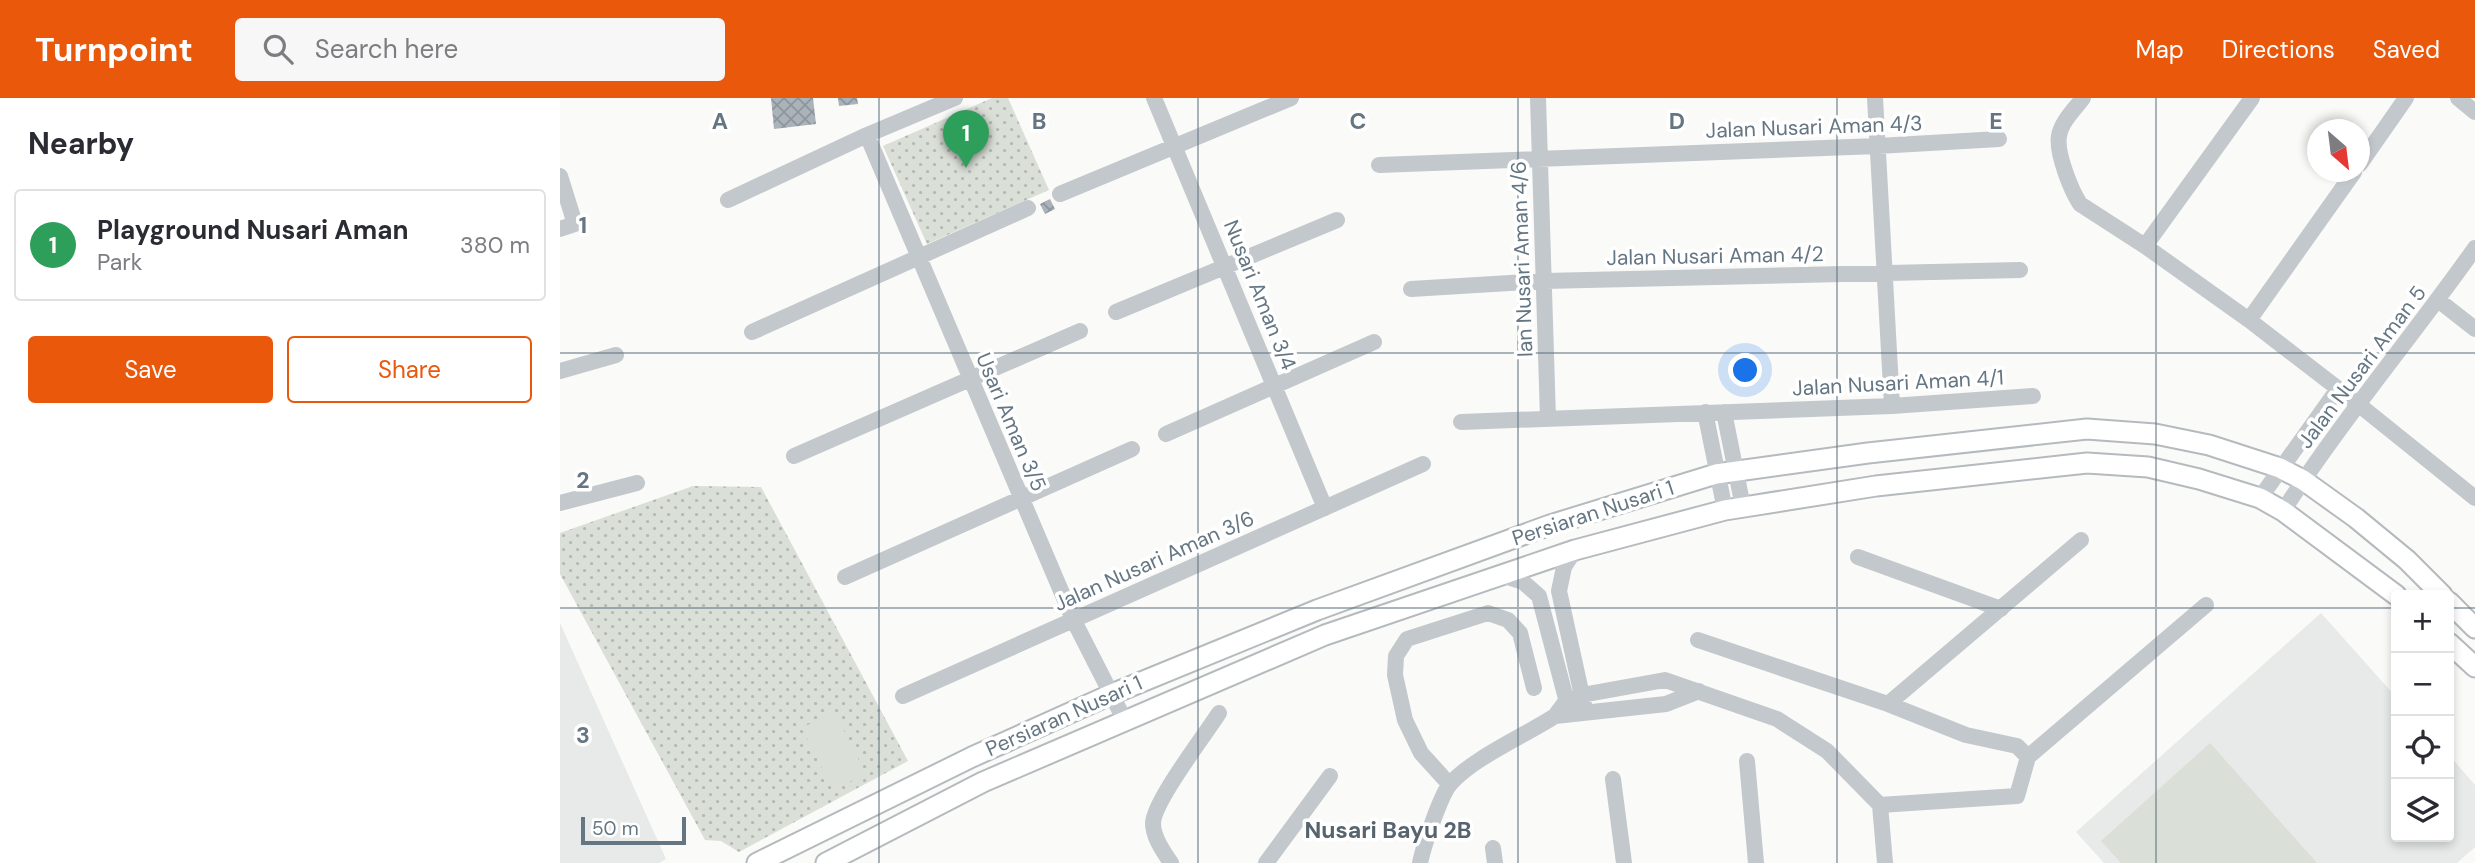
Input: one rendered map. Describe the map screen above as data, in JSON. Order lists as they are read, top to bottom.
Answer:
{
  "streets": {
    "main road": ["Persiaran Nusari 1"],
    "street": [
      "Jalan Nusari Aman 4/3",
      "Jalan Nusari Aman 4/2",
      "lan Nusari Aman 4/6",
      "Nusari Aman 3/4",
      "Jalan Nusari Aman 5",
      "Jalan Nusari Aman 4/1",
      "Usari Aman 3/5",
      "Jalan Nusari Aman 3/6"
    ]
  },
  "crossings": [
    ["Jalan Nusari Aman 4/3", "lan Nusari Aman 4/6"],
    ["Jalan Nusari Aman 4/2", "lan Nusari Aman 4/6"],
    ["Nusari Aman 3/4", "Jalan Nusari Aman 3/6"],
    ["Jalan Nusari Aman 5", "Persiaran Nusari 1"],
    ["Usari Aman 3/5", "Persiaran Nusari 1"],
    ["Usari Aman 3/5", "Jalan Nusari Aman 3/6"]
  ],
  "districts": ["Nusari Bayu 2B"],
  "scale_bar": "50 m",
  "north": "bottom right",
  "page": {
    "header": "Turnpoint",
    "search": "Search here",
    "nav": ["Map", "Directions", "Saved"],
    "heading": "Nearby",
    "pins": "1",
    "list": [
      {
        "mark": "1",
        "name": "Playground Nusari Aman",
        "note": "Park",
        "value": "380 m"
      }
    ],
    "buttons": ["Save", "Share"],
    "map_buttons": ["+", "−"],
    "scale": "50 m"
  },
  "grid": {
    "columns": [
      "A",
      "B",
      "C",
      "D",
      "E"
    ],
    "rows": ["1", "2", "3"]
  }
}
